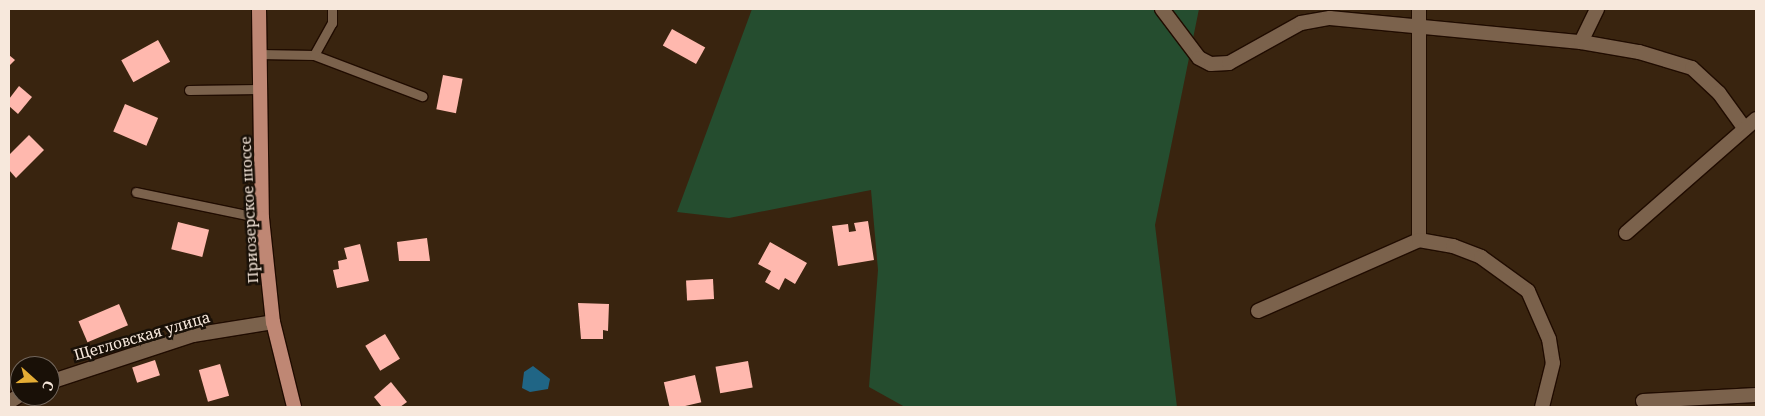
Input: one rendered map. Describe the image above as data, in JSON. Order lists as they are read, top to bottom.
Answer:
{
  "streets": {
    "main road": ["Приозерское шоссе"],
    "street": ["Щегловская улица"]
  },
  "crossings": [
    ["Приозерское шоссе", "Щегловская улица"]
  ],
  "north": "right"
}
